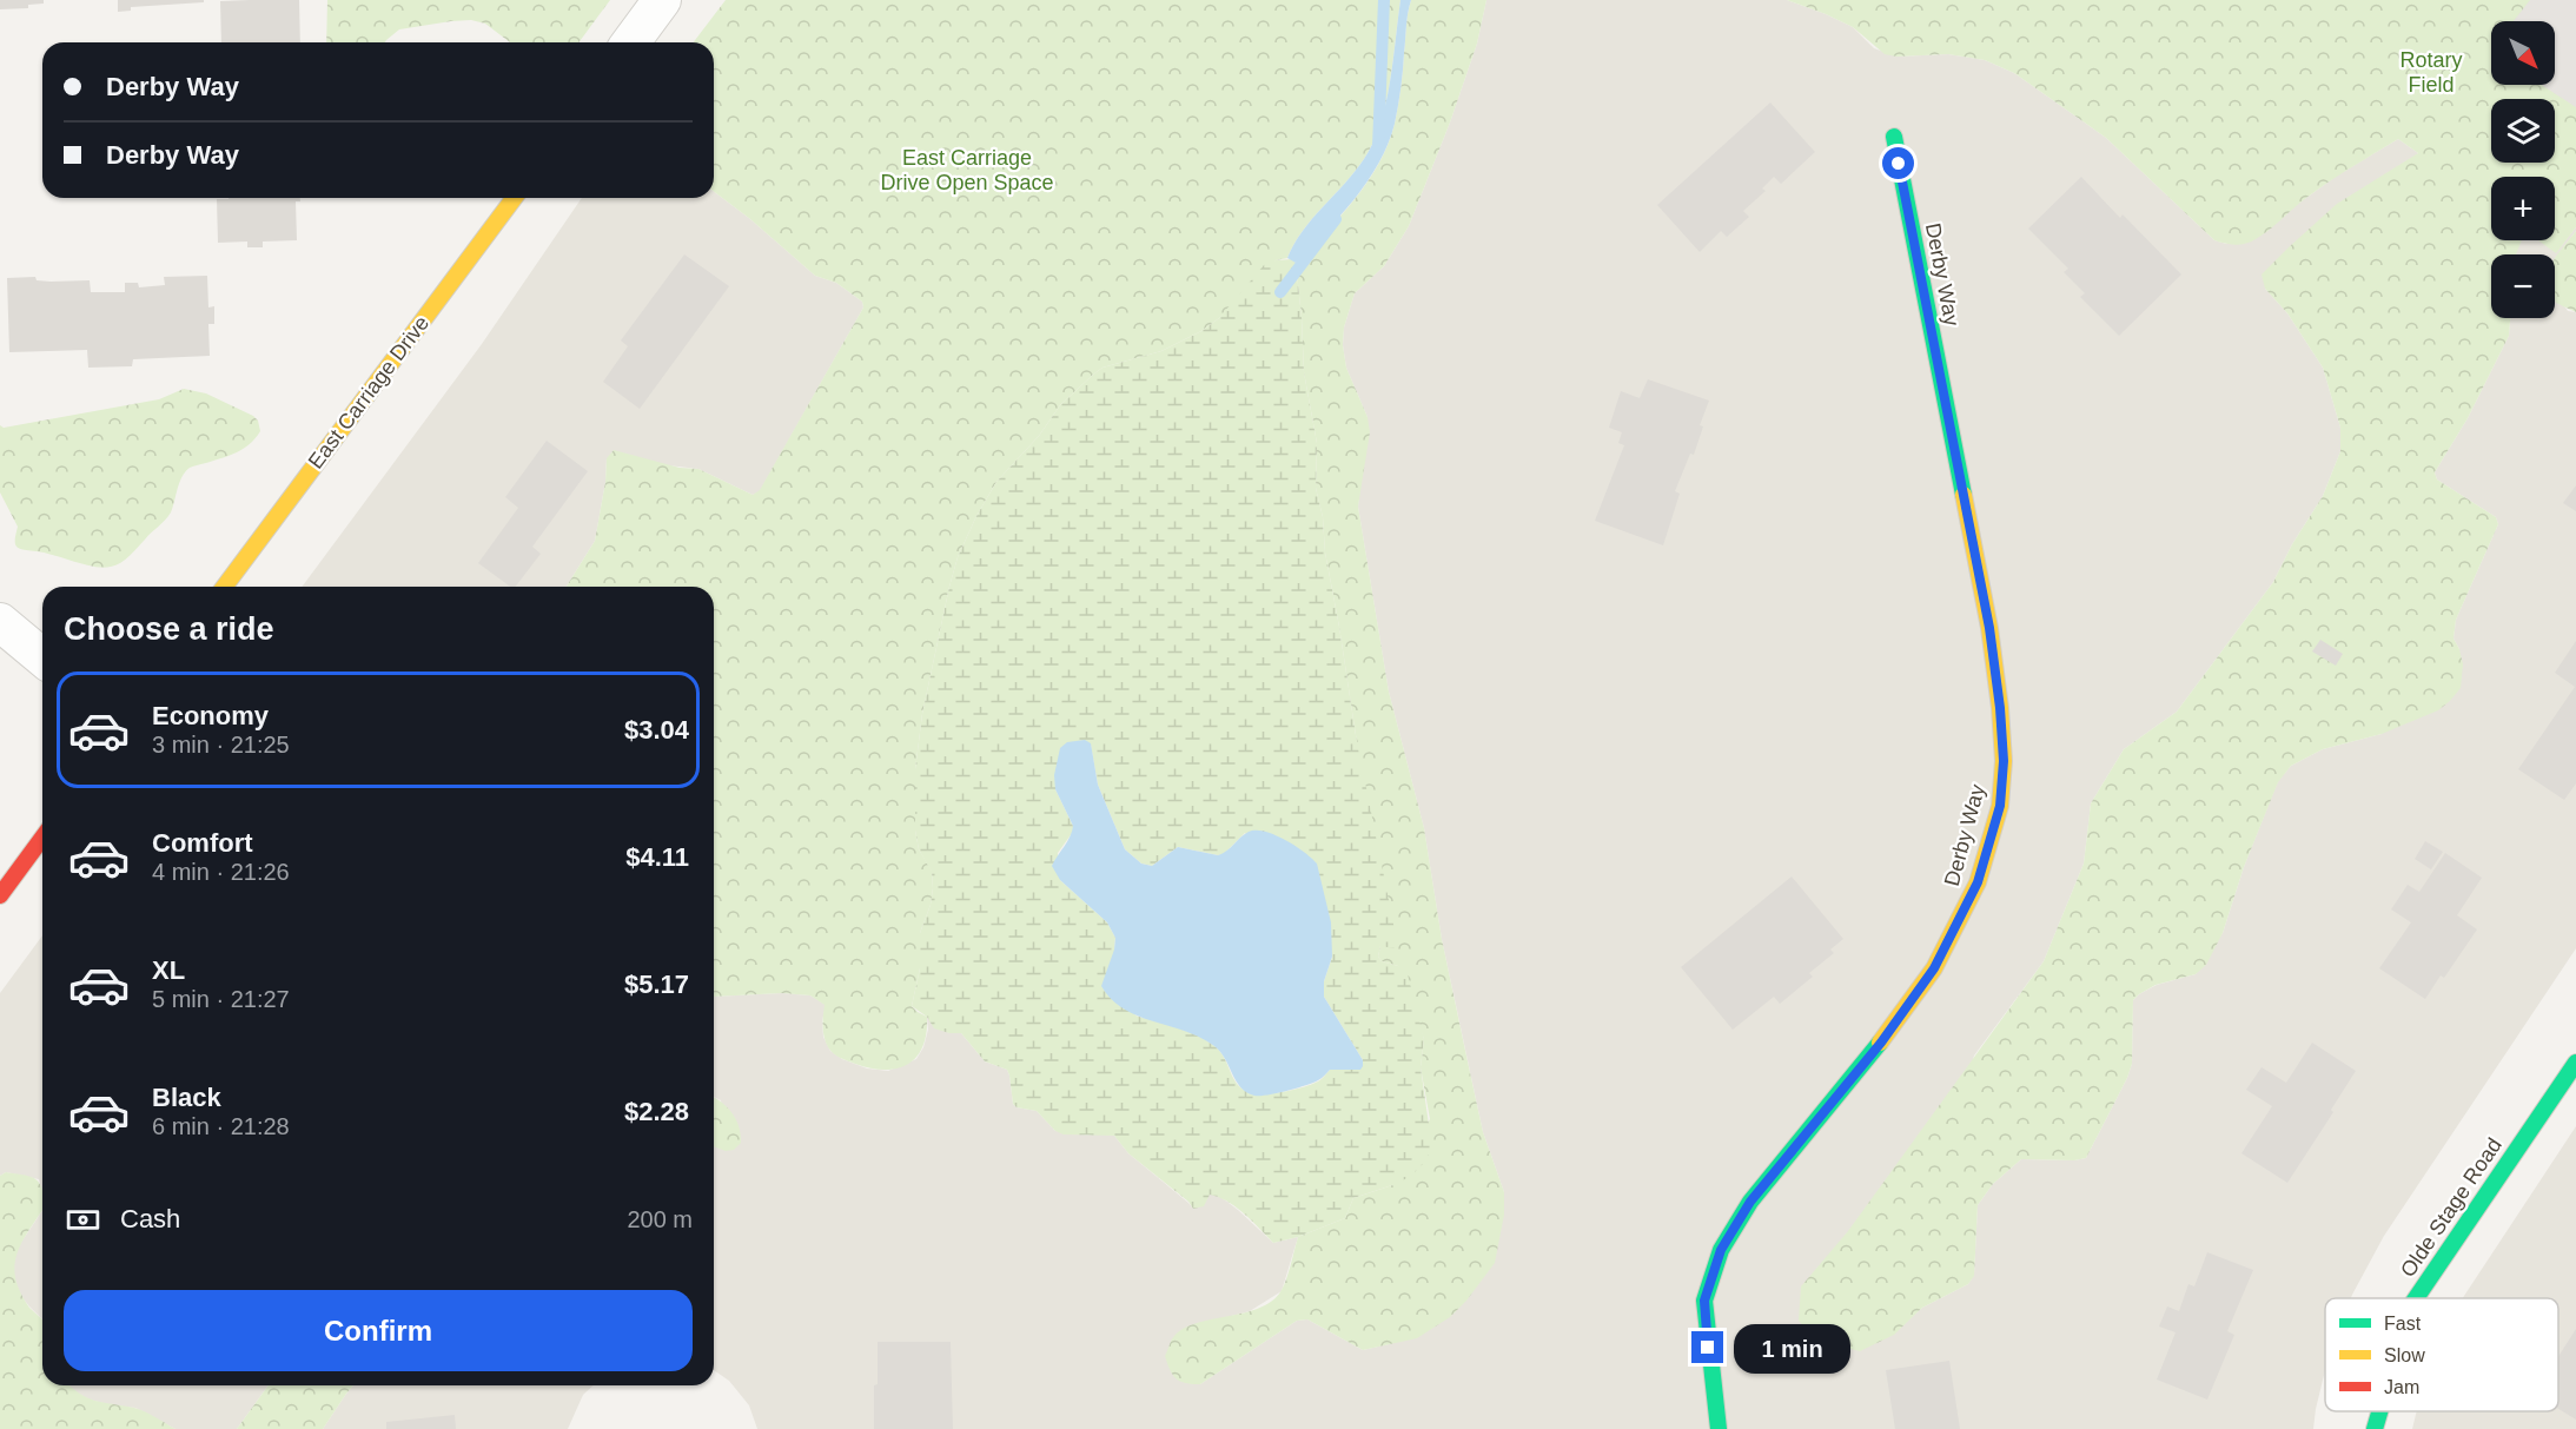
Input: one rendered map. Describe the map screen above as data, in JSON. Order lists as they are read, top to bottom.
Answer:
{
  "streets": {
    "street": ["Derby Way", "East Carriage Drive", "Olde Stage Road"]
  },
  "parks": ["Rotary Field", "East Carriage Drive Open Space"],
  "legend": ["Fast", "Slow", "Jam"],
  "north": "bottom right",
  "page": {
    "map_buttons": ["+", "−"],
    "banner": ["Derby Way", "Derby Way"],
    "heading": "Choose a ride",
    "list": [
      {
        "name": "Economy",
        "note": "3 min · 21:25",
        "value": "$3.04"
      },
      {
        "name": "Comfort",
        "note": "4 min · 21:26",
        "value": "$4.11"
      },
      {
        "name": "XL",
        "note": "5 min · 21:27",
        "value": "$5.17"
      },
      {
        "name": "Black",
        "note": "6 min · 21:28",
        "value": "$2.28"
      }
    ],
    "pay": ["Cash", "200 m"],
    "buttons": "Confirm",
    "bubble": "1 min"
  }
}
